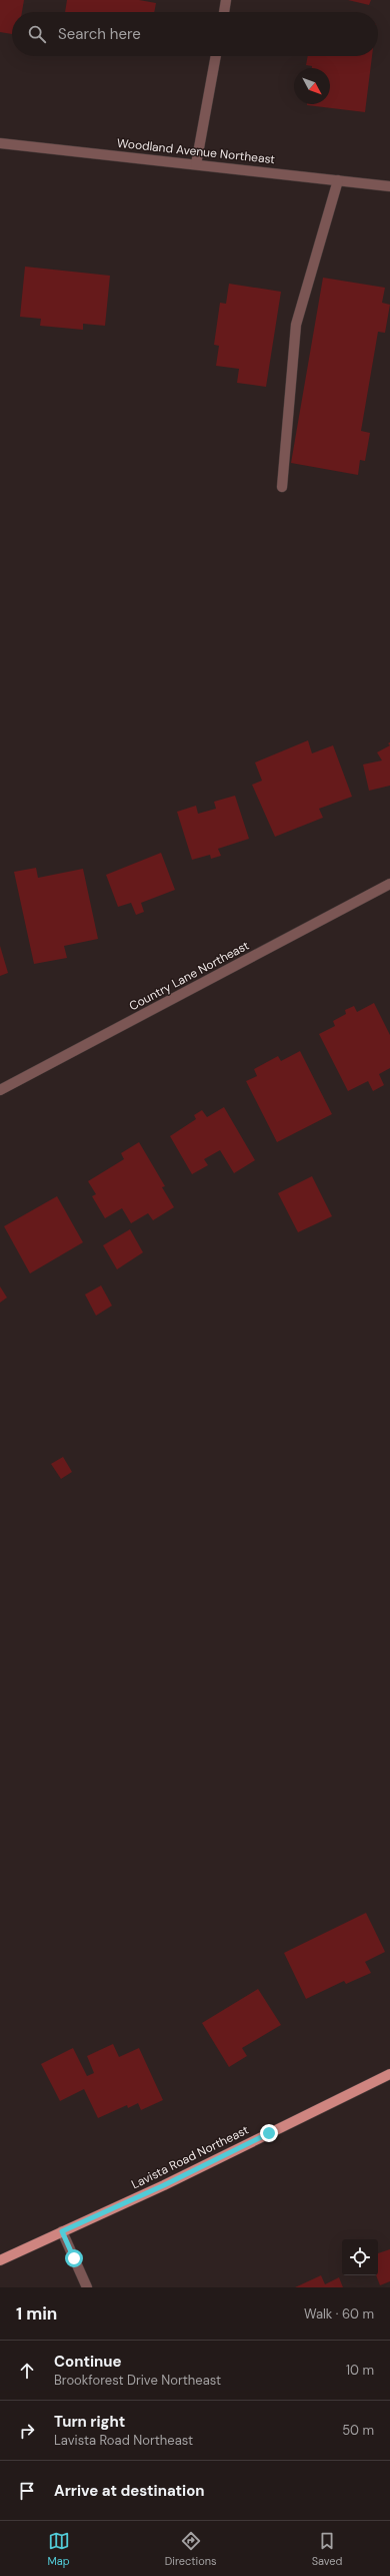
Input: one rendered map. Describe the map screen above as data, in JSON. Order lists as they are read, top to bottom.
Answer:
{
  "streets": {
    "main road": ["Lavista Road Northeast"],
    "street": ["Woodland Avenue Northeast", "Country Lane Northeast"]
  },
  "north": "bottom right",
  "page": {
    "search": "Search here",
    "heading": ["1 min", "Walk · 60 m"],
    "list": [
      ["Continue", "Brookforest Drive Northeast", "10 m"],
      ["Turn right", "Lavista Road Northeast", "50 m"],
      "Arrive at destination"
    ],
    "nav": ["Map", "Directions", "Saved"]
  }
}
